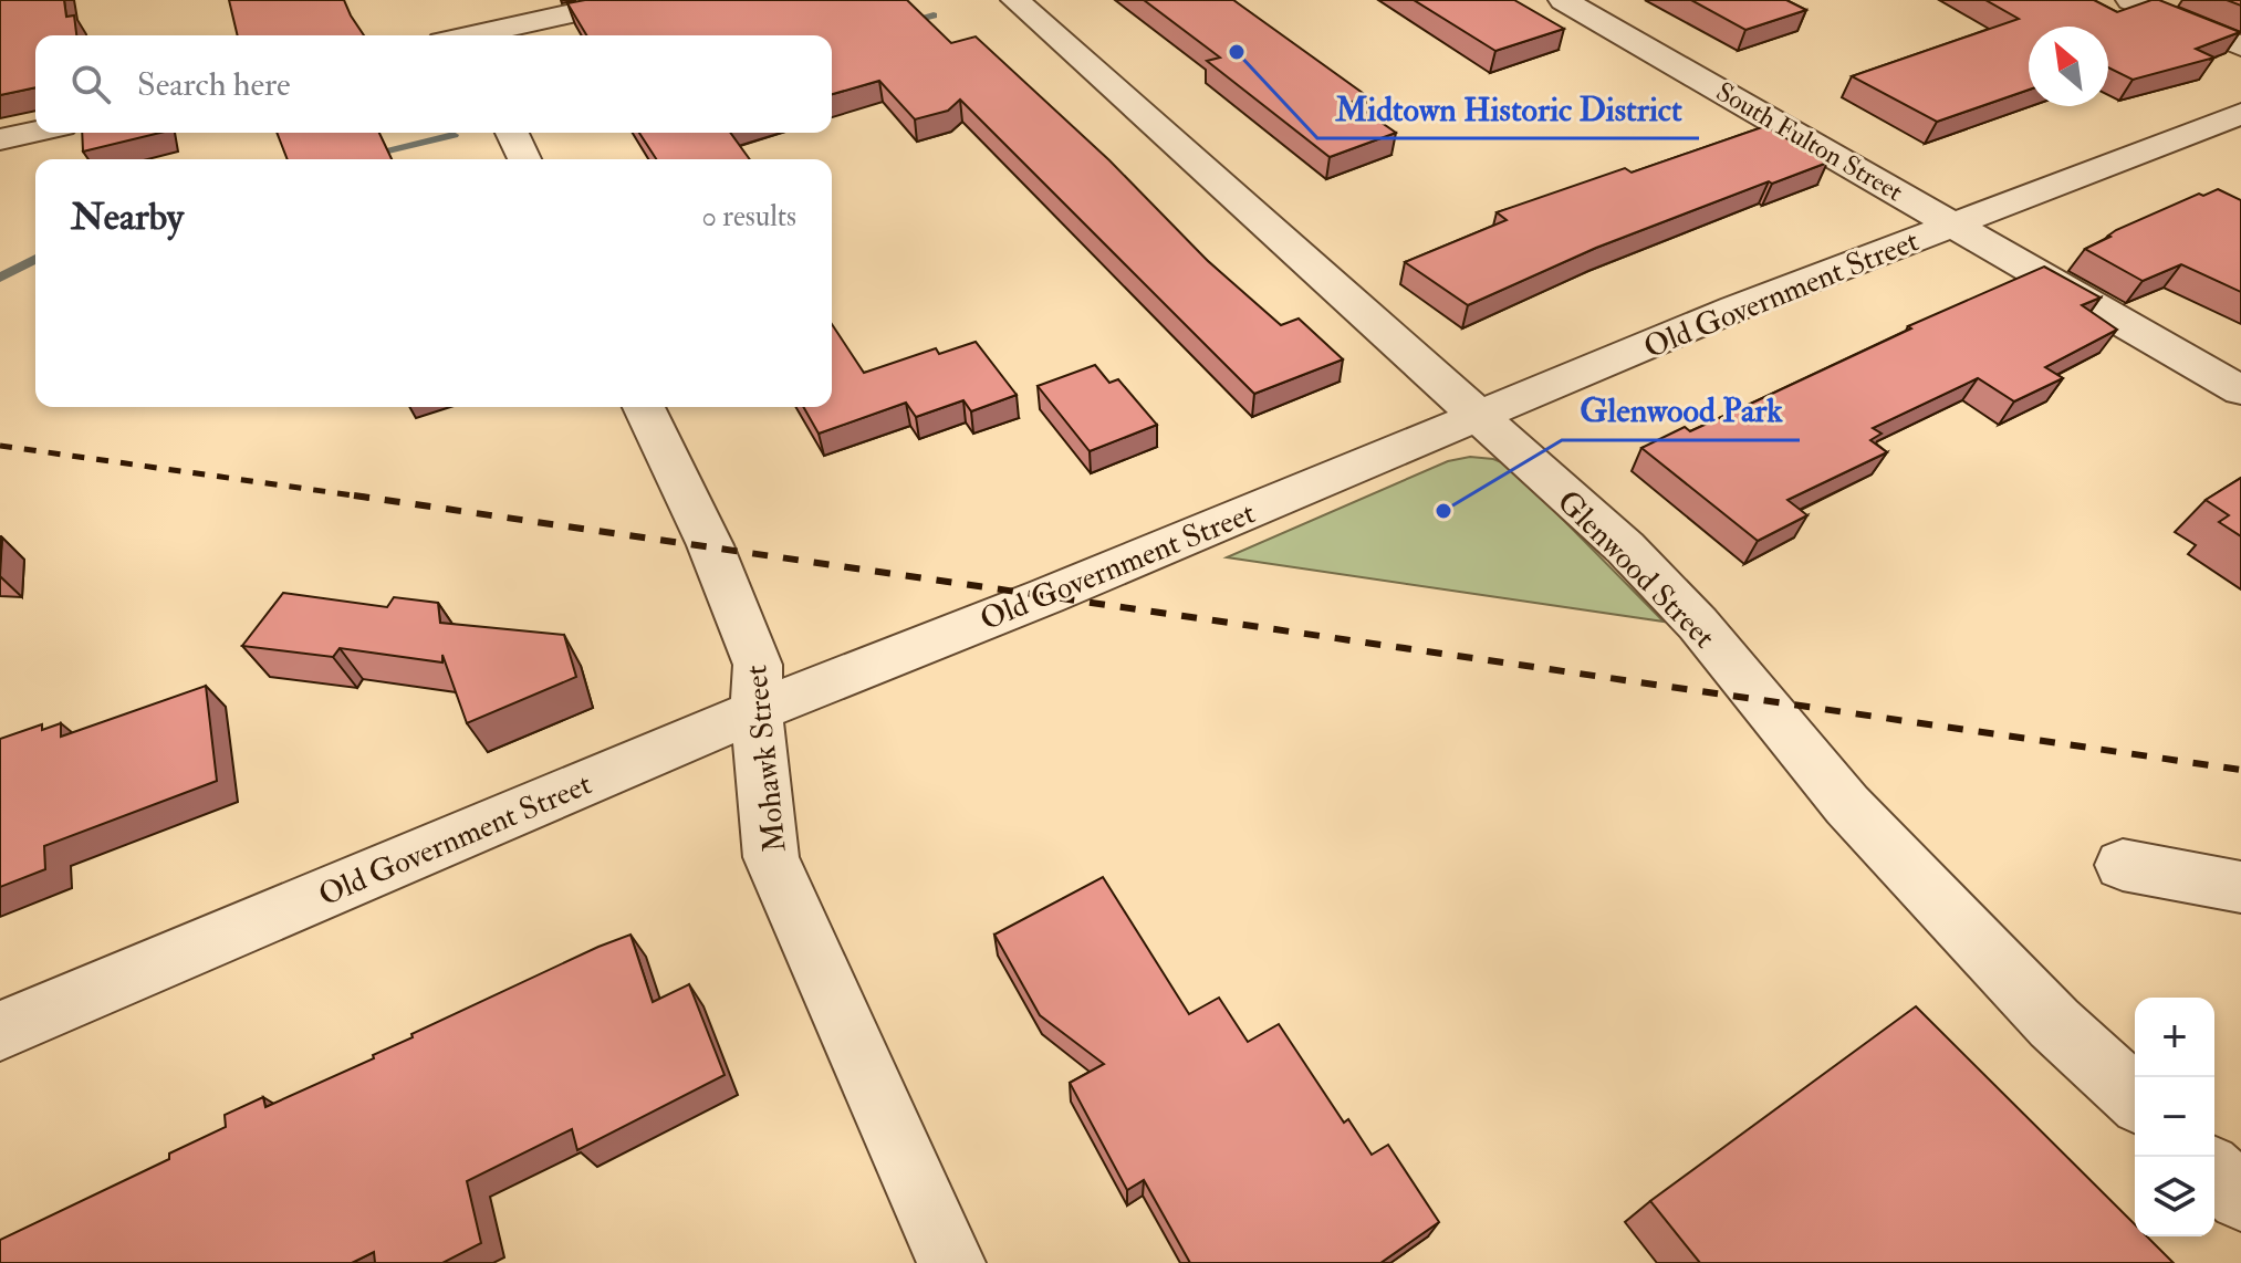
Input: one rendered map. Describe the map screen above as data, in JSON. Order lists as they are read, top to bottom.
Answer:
{
  "streets": {
    "street": [
      "South Fulton Street",
      "Old Government Street",
      "Glenwood Street",
      "Mohawk Street"
    ]
  },
  "crossings": [
    ["South Fulton Street", "Old Government Street"],
    ["Old Government Street", "Glenwood Street"],
    ["Old Government Street", "Mohawk Street"]
  ],
  "places": ["Midtown Historic District", "Glenwood Park"],
  "north": "top left",
  "page": {
    "search": "Search here",
    "heading": ["Nearby", "0 results"],
    "map_buttons": ["+", "−"]
  }
}
